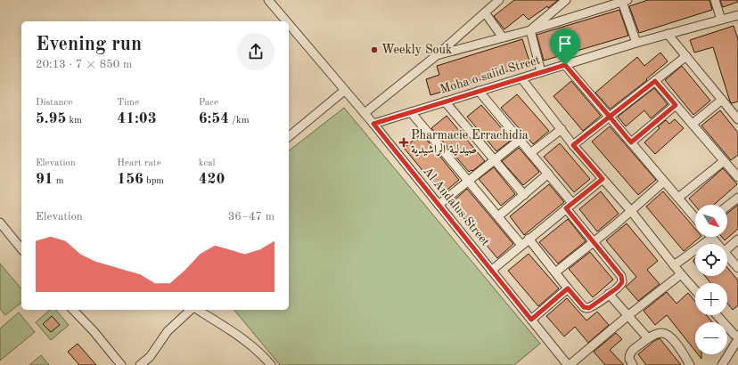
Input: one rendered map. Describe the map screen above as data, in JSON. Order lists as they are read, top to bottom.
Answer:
{
  "streets": {
    "street": ["Moha o saiid Street", "Al Andalus Street"]
  },
  "crossings": [
    ["Moha o saiid Street", "Al Andalus Street"]
  ],
  "places": {
    "other": ["Weekly Souk"],
    "health": ["Pharmacie Errachidia صيدلية الراشيدية"]
  },
  "north": "bottom right",
  "page": {
    "heading": ["Evening run", "20:13 · 7 × 850 m"],
    "stats": [
      ["Distance", "5.95 km"],
      ["Time", "41:03"],
      ["Pace", "6:54 /km"],
      ["Elevation", "91 m"],
      ["Heart rate", "156 bpm"],
      ["kcal", "420"]
    ],
    "chart": ["Elevation", "36–47 m"],
    "map_buttons": ["+", "−"]
  }
}
